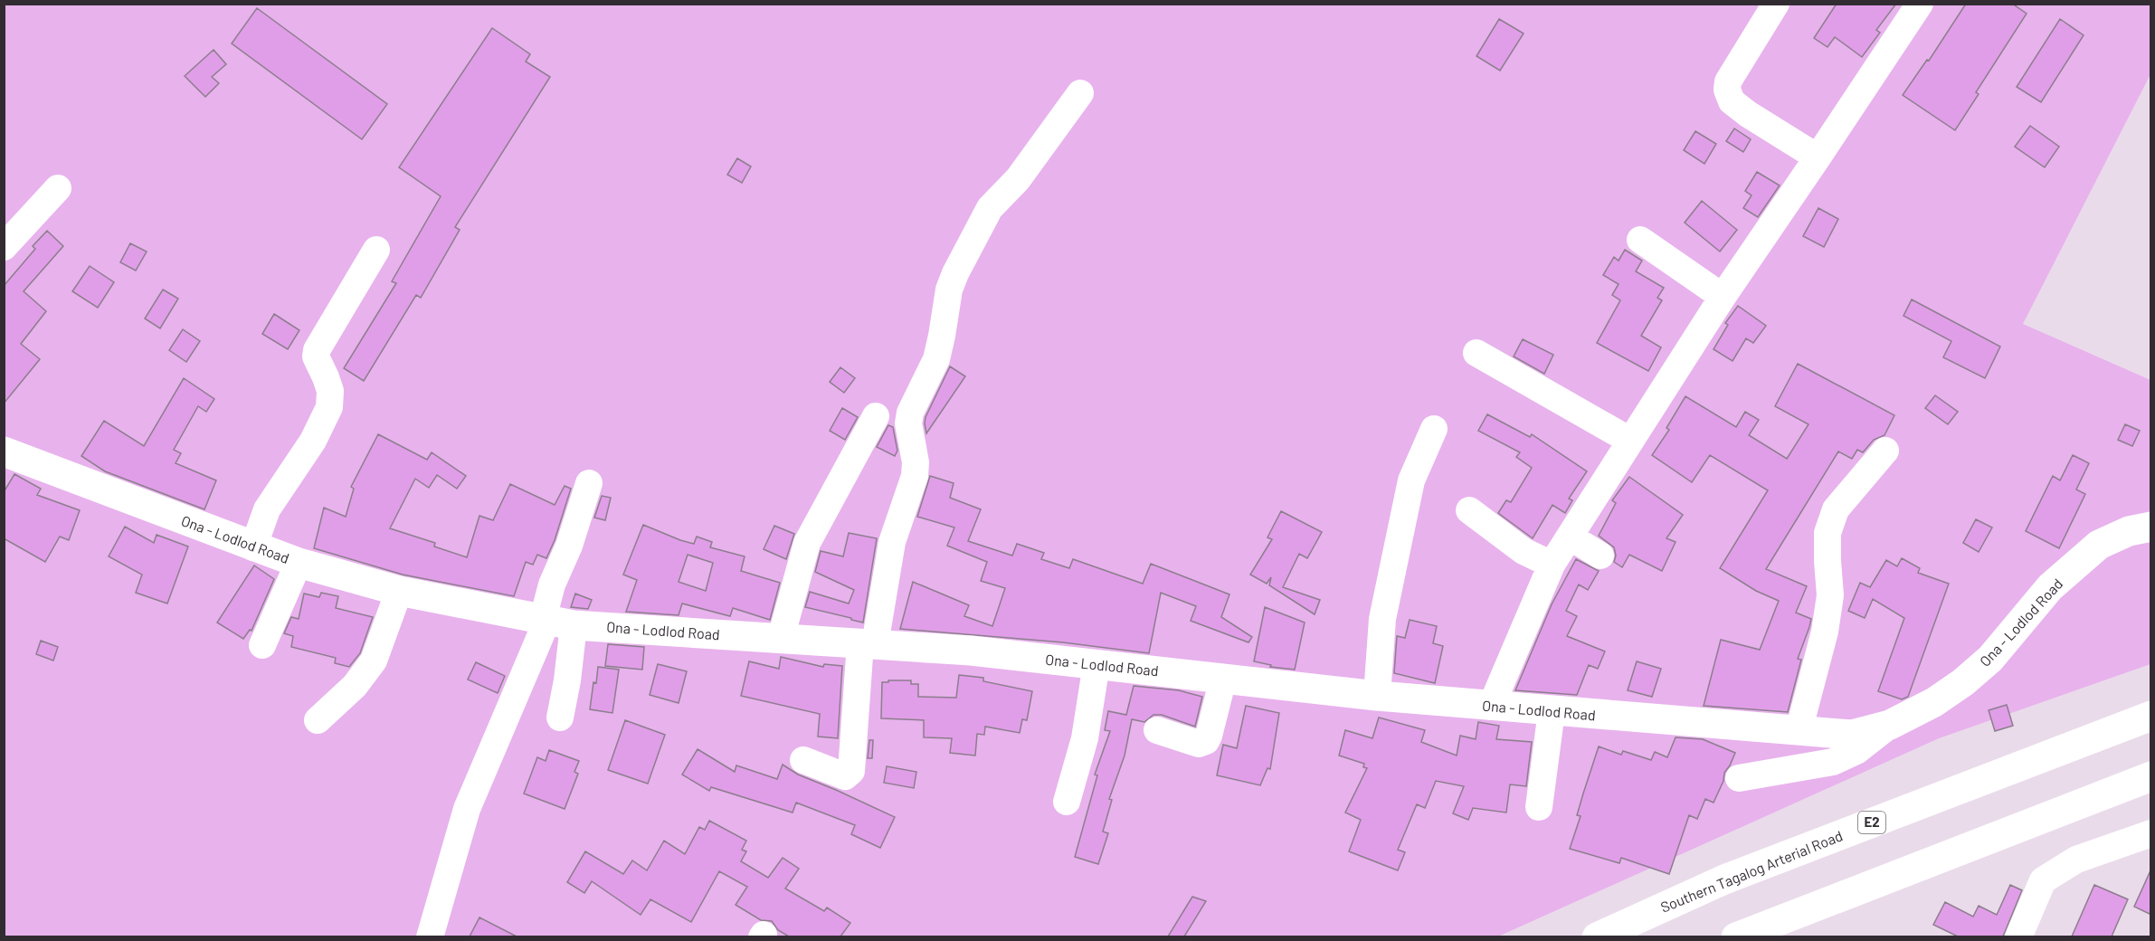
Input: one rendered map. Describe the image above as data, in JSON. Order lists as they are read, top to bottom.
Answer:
{
  "streets": {
    "main road": ["Ona - Lodlod Road", "E2", "Southern Tagalog Arterial Road"]
  }
}
